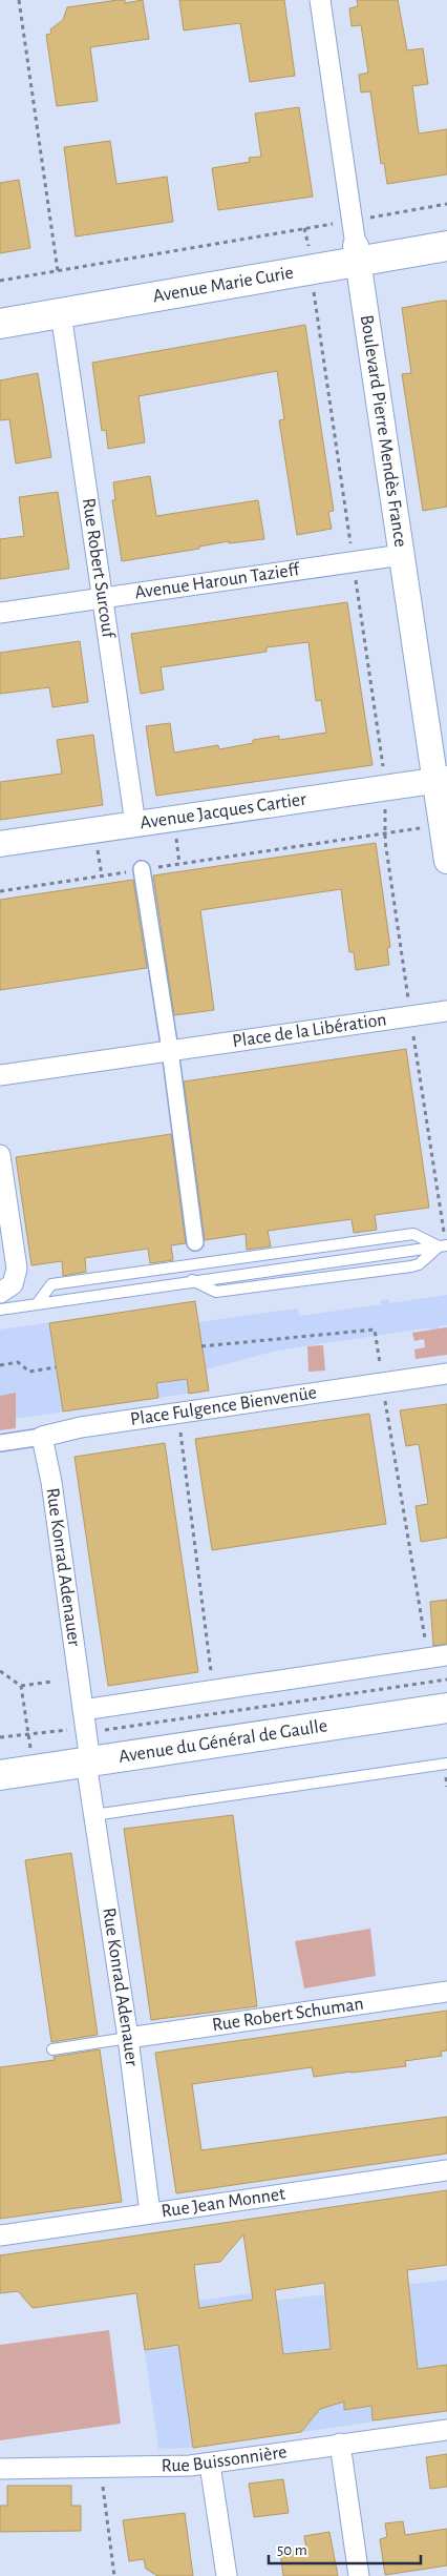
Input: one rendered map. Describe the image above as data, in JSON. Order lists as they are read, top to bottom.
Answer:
{
  "streets": {
    "main road": ["Avenue Marie Curie", "Avenue du Général de Gaulle"],
    "street": [
      "Boulevard Pierre Mendès France",
      "Rue Robert Surcouf",
      "Avenue Haroun Tazieff",
      "Avenue Jacques Cartier",
      "Place de la Libération",
      "Place Fulgence Bienvenüe",
      "Rue Konrad Adenauer",
      "Rue Robert Schuman",
      "Rue Jean Monnet",
      "Rue Buissonnière"
    ]
  },
  "crossings": [
    ["Avenue Marie Curie", "Boulevard Pierre Mendès France"],
    ["Avenue Marie Curie", "Rue Robert Surcouf"],
    ["Boulevard Pierre Mendès France", "Avenue Haroun Tazieff"],
    ["Boulevard Pierre Mendès France", "Avenue Jacques Cartier"],
    ["Rue Robert Surcouf", "Avenue Haroun Tazieff"],
    ["Rue Robert Surcouf", "Avenue Jacques Cartier"],
    ["Place Fulgence Bienvenüe", "Rue Konrad Adenauer"],
    ["Rue Konrad Adenauer", "Avenue du Général de Gaulle"],
    ["Rue Konrad Adenauer", "Rue Robert Schuman"],
    ["Rue Konrad Adenauer", "Rue Jean Monnet"]
  ],
  "scale_bar": "50 m"
}
